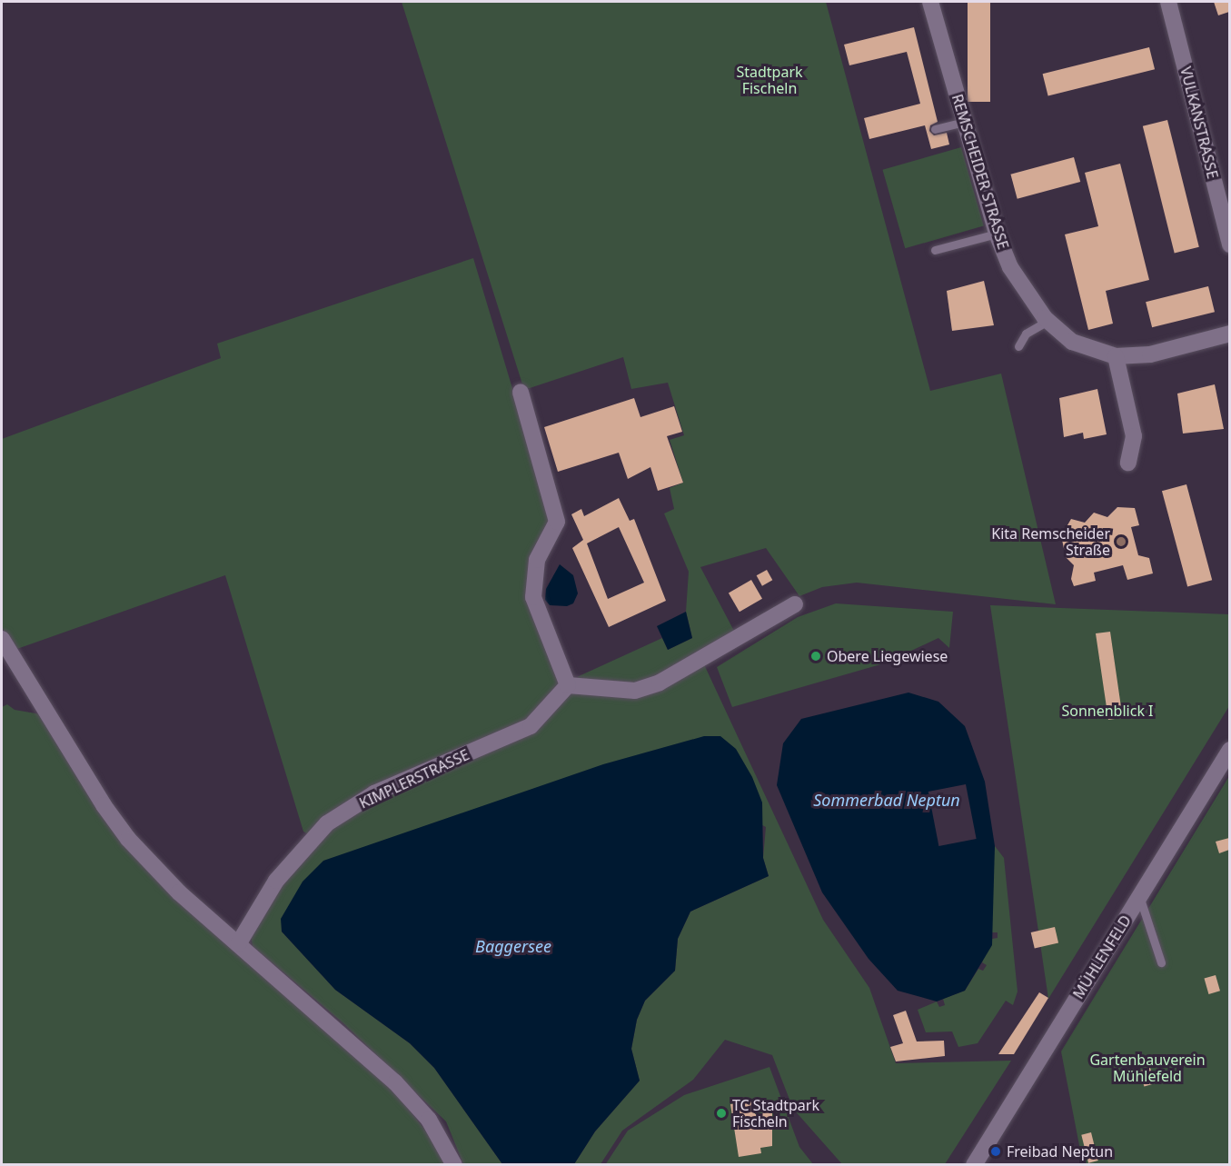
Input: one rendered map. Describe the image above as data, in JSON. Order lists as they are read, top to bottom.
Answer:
{
  "streets": {
    "street": [
      "VULKANSTRASSE",
      "REMSCHEIDER STRASSE",
      "KIMPLERSTRASSE",
      "MÜHLENFELD"
    ]
  },
  "water": ["Sommerbad Neptun", "Baggersee"],
  "parks": ["Stadtpark Fischeln", "Sonnenblick I", "Gartenbauverein Mühlefeld"],
  "places": [
    "Kita Remscheider Straße",
    "Obere Liegewiese",
    "TC Stadtpark Fischeln",
    "Freibad Neptun"
  ]
}
